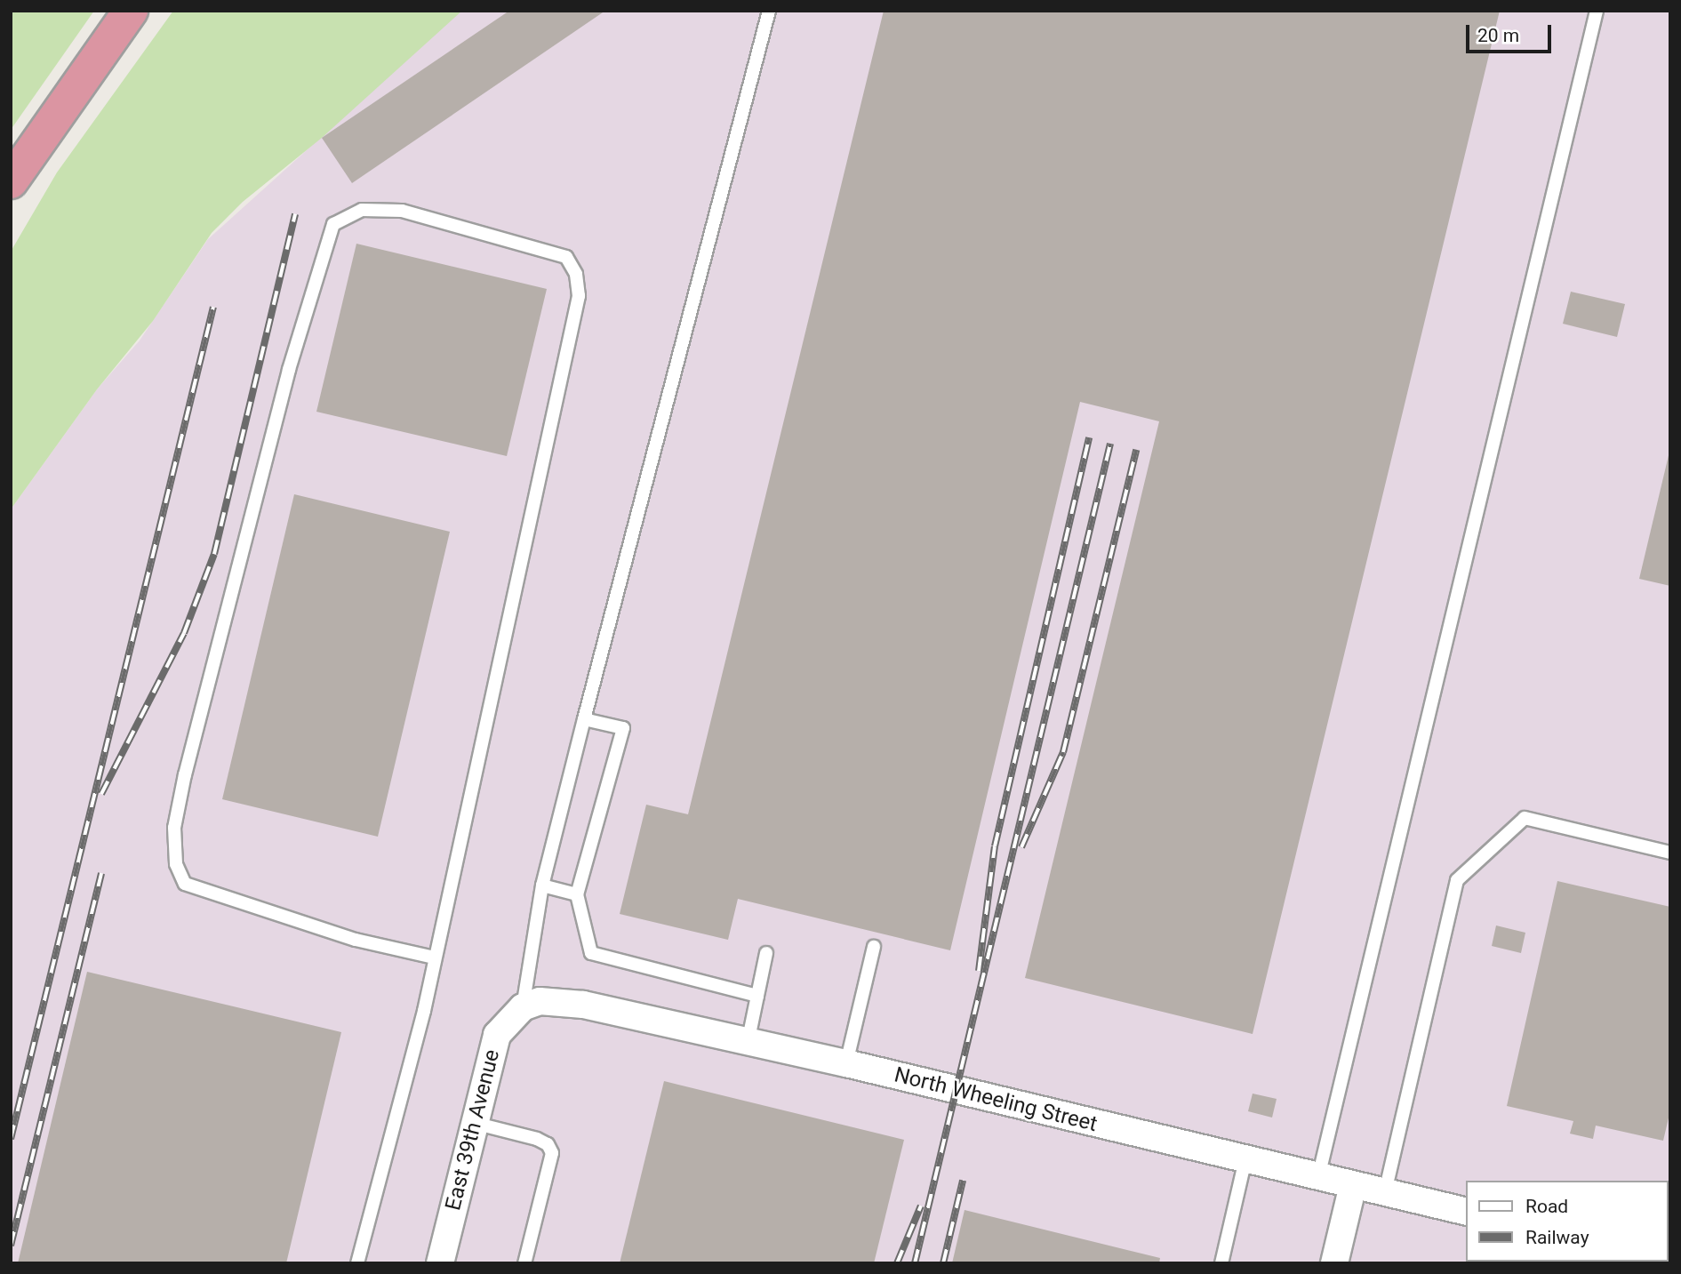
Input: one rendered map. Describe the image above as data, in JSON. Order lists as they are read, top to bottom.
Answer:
{
  "streets": {
    "street": ["North Wheeling Street", "East 39th Avenue"]
  },
  "crossings": [
    ["North Wheeling Street", "East 39th Avenue"]
  ],
  "legend": ["Road", "Railway"],
  "scale_bar": "20 m"
}
